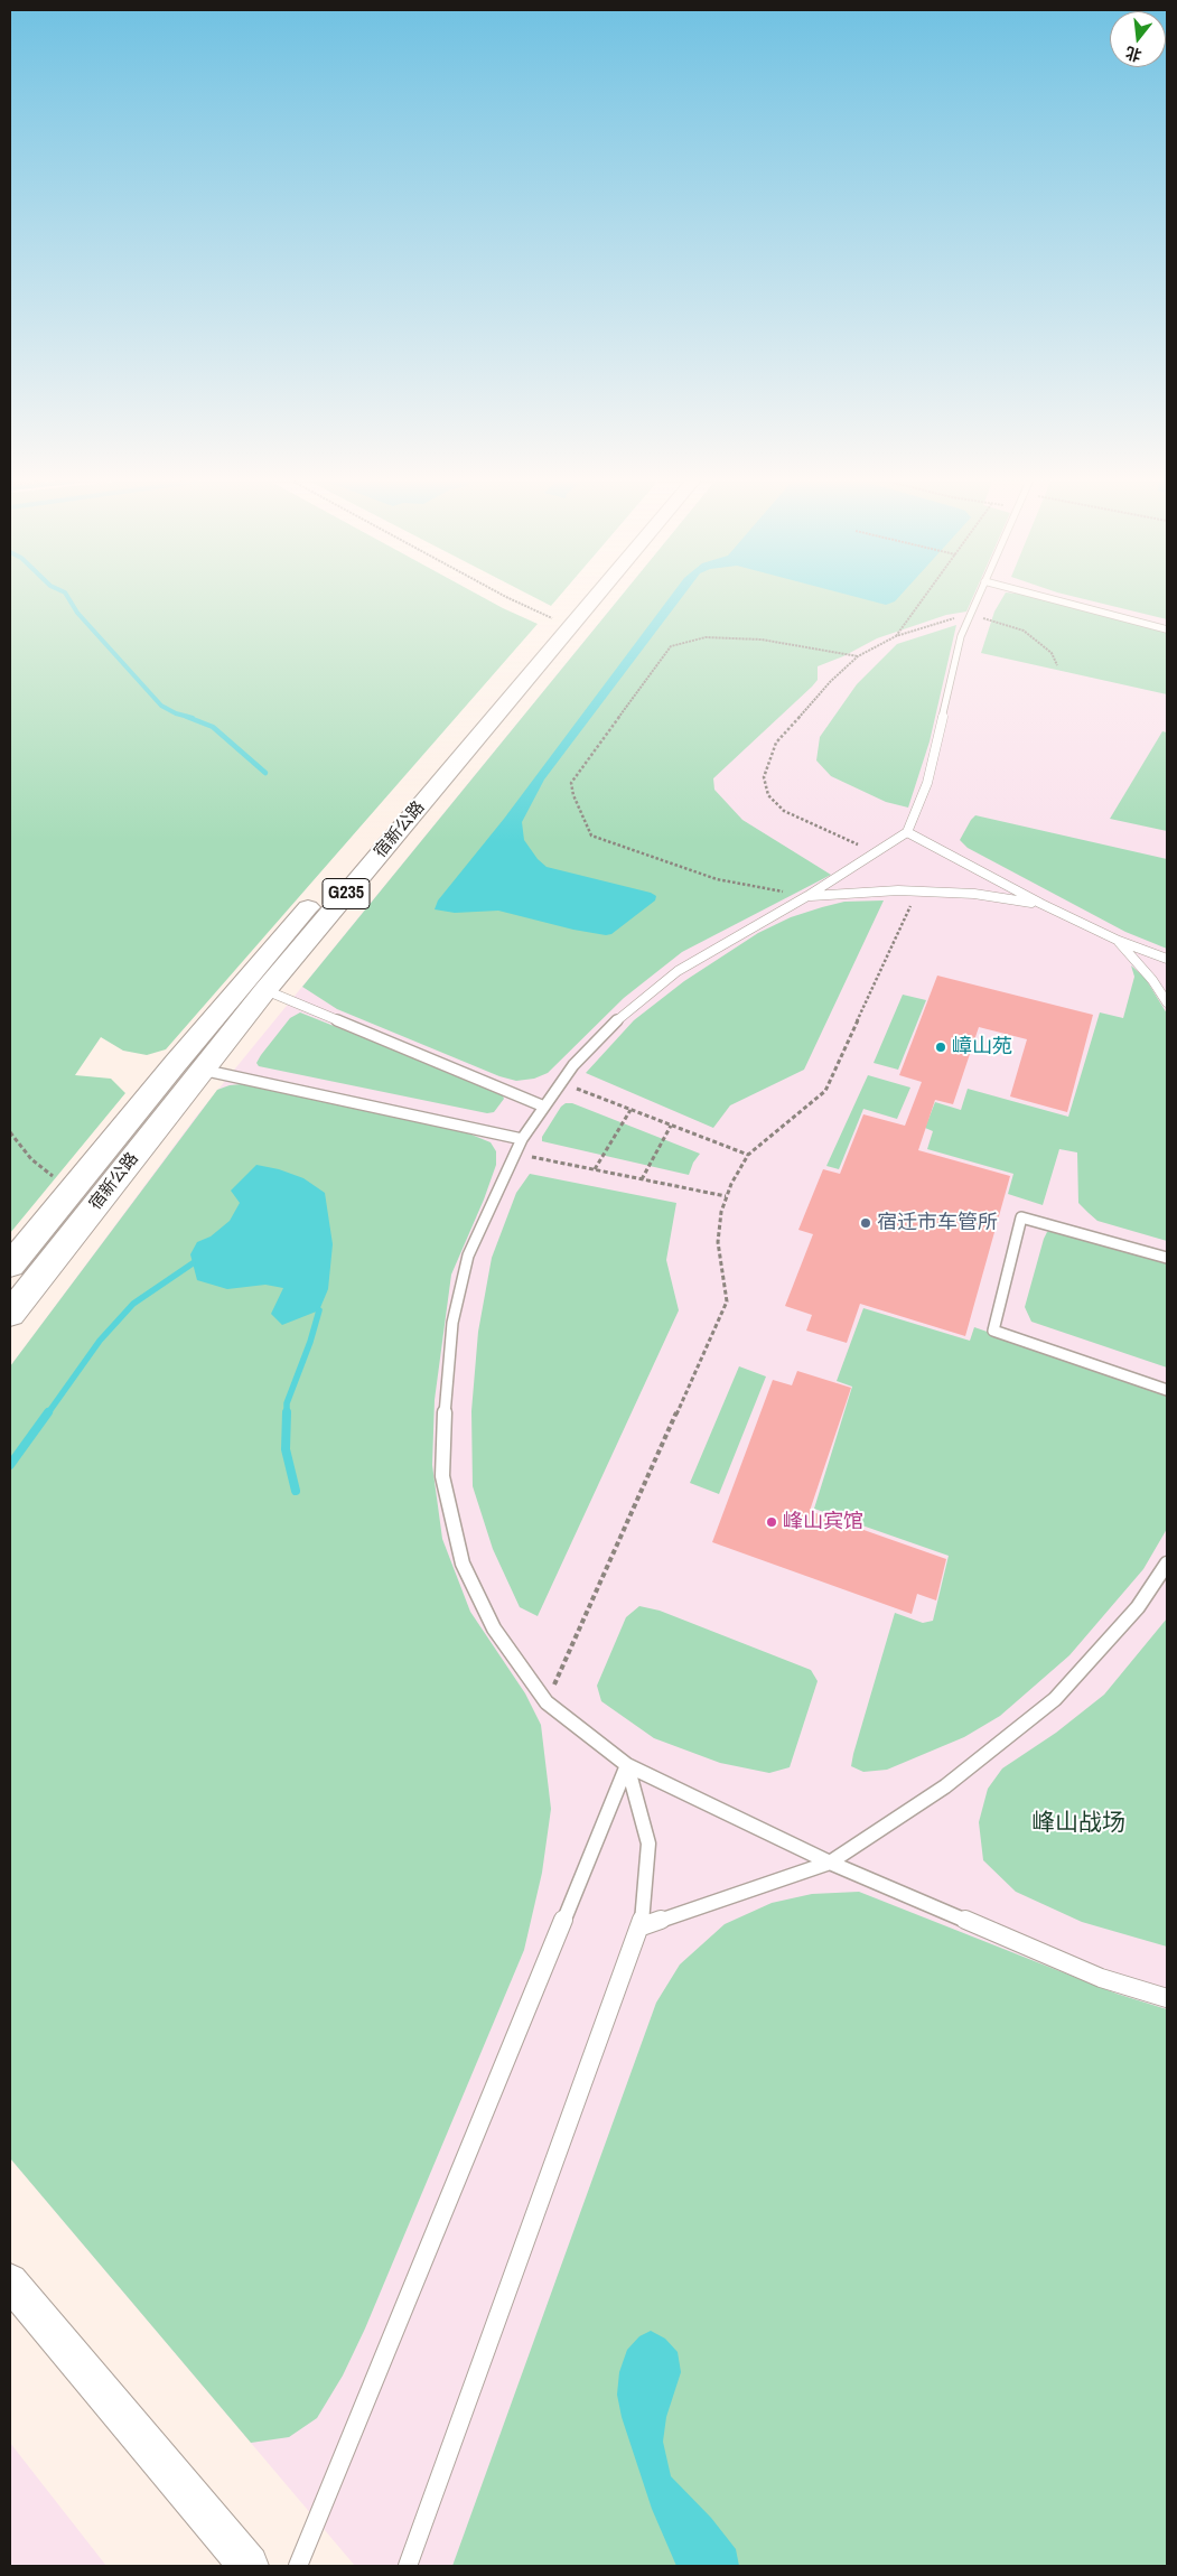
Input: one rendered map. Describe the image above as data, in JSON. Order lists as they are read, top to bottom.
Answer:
{
  "streets": {
    "highway": ["宿新公路", "G235"]
  },
  "parks": ["峰山战场"],
  "places": ["嶂山苑", "宿迁市车管所", "峰山宾馆"],
  "north": "bottom"
}
